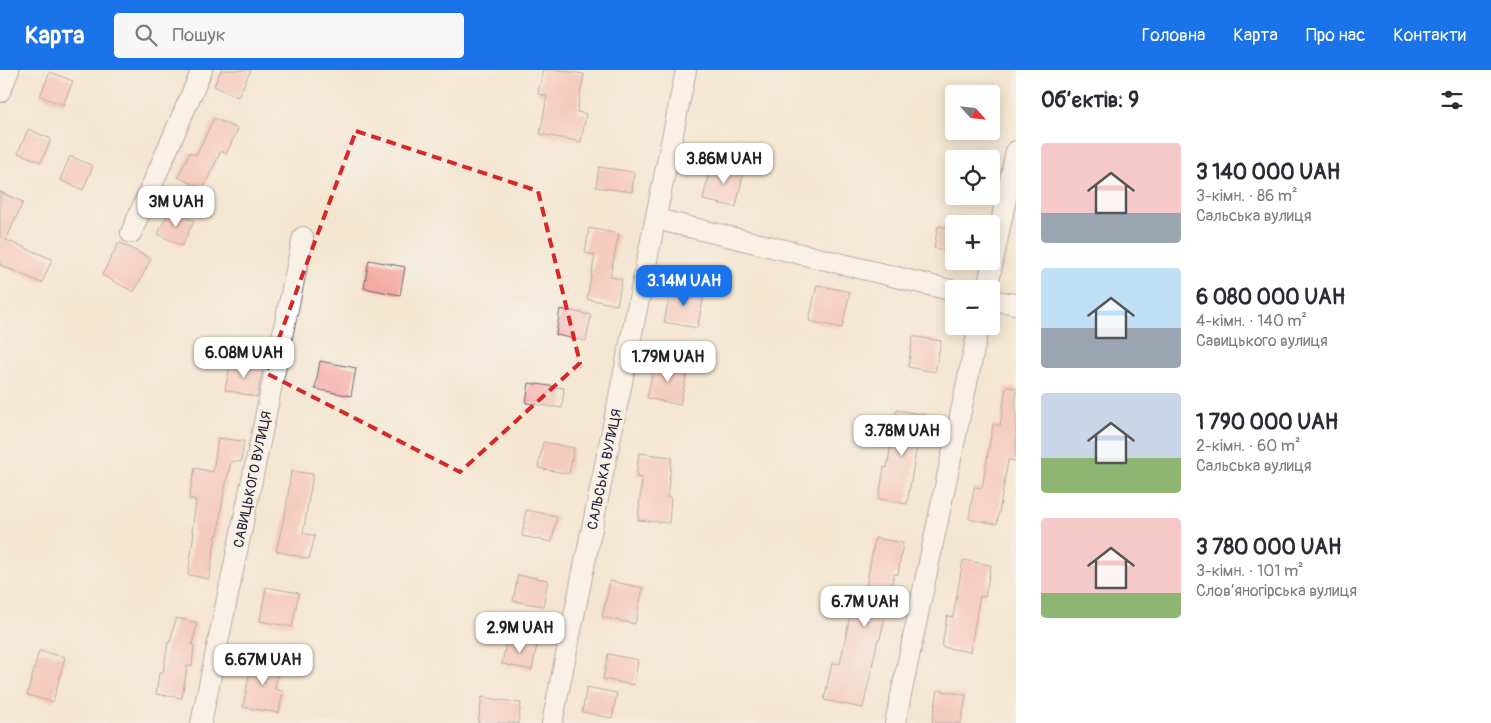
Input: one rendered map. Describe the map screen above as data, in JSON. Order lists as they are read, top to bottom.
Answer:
{
  "streets": {
    "street": ["САЛЬСЬКА ВУЛИЦЯ", "САВИЦЬКОГО ВУЛИЦЯ"]
  },
  "north": "bottom right",
  "page": {
    "header": "Карта",
    "search": "Пошук",
    "nav": [
      "Головна",
      "Карта",
      "Про нас",
      "Контакти"
    ],
    "heading": "Об’єктів: 9",
    "map_buttons": ["+", "−"],
    "list": [
      {
        "name": "3 140 000 UAH",
        "note": "3-кімн. · 86 m² · Сальська вулиця"
      },
      {
        "name": "6 080 000 UAH",
        "note": "4-кімн. · 140 m² · Савицького вулиця"
      },
      {
        "name": "1 790 000 UAH",
        "note": "2-кімн. · 60 m² · Сальська вулиця"
      },
      {
        "name": "3 780 000 UAH",
        "note": "3-кімн. · 101 m² · Слов’яногірська вулиця"
      }
    ],
    "price": [
      "3.86M UAH",
      "3M UAH",
      "3.14M UAH",
      "6.08M UAH",
      "1.79M UAH",
      "3.78M UAH",
      "6.7M UAH",
      "2.9M UAH",
      "6.67M UAH"
    ]
  }
}
